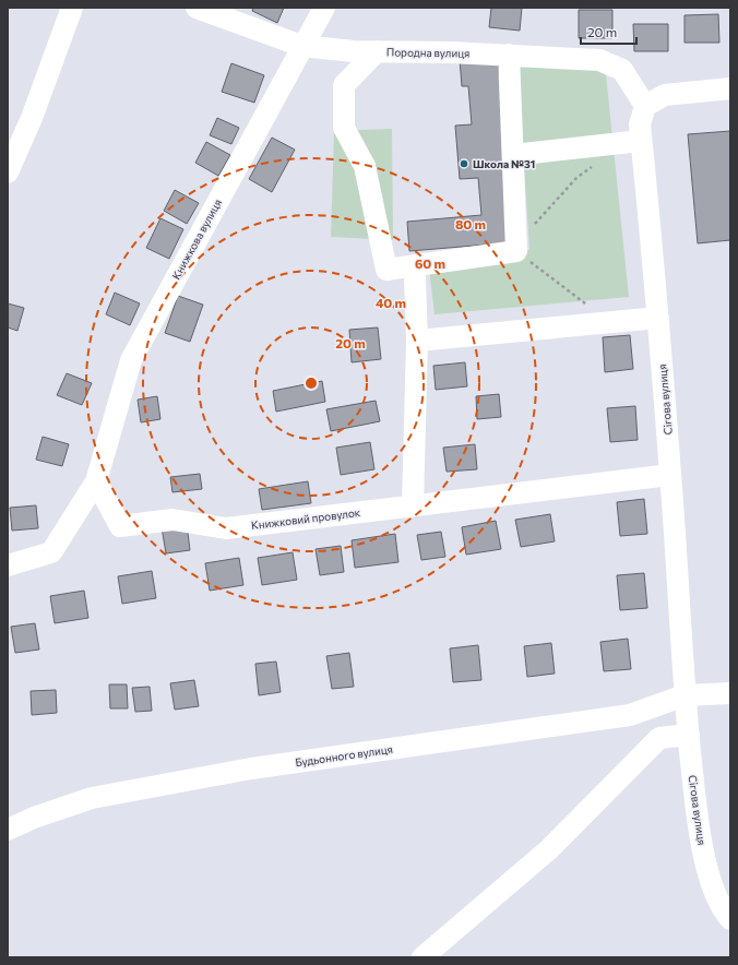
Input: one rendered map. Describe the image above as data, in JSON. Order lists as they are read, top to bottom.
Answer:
{
  "streets": {
    "street": [
      "Породна вулиця",
      "Книжкова вулиця",
      "Сігова вулиця",
      "Книжковий провулок",
      "Будьонного вулиця"
    ]
  },
  "crossings": [
    ["Породна вулиця", "Книжкова вулиця"],
    ["Породна вулиця", "Сігова вулиця"],
    ["Книжкова вулиця", "Книжковий провулок"],
    ["Сігова вулиця", "Книжковий провулок"],
    ["Сігова вулиця", "Будьонного вулиця"]
  ],
  "places": ["Школа №31"],
  "scale_bar": "20 m",
  "rings": [
    "80 m",
    "60 m",
    "40 m",
    "20 m"
  ]
}
